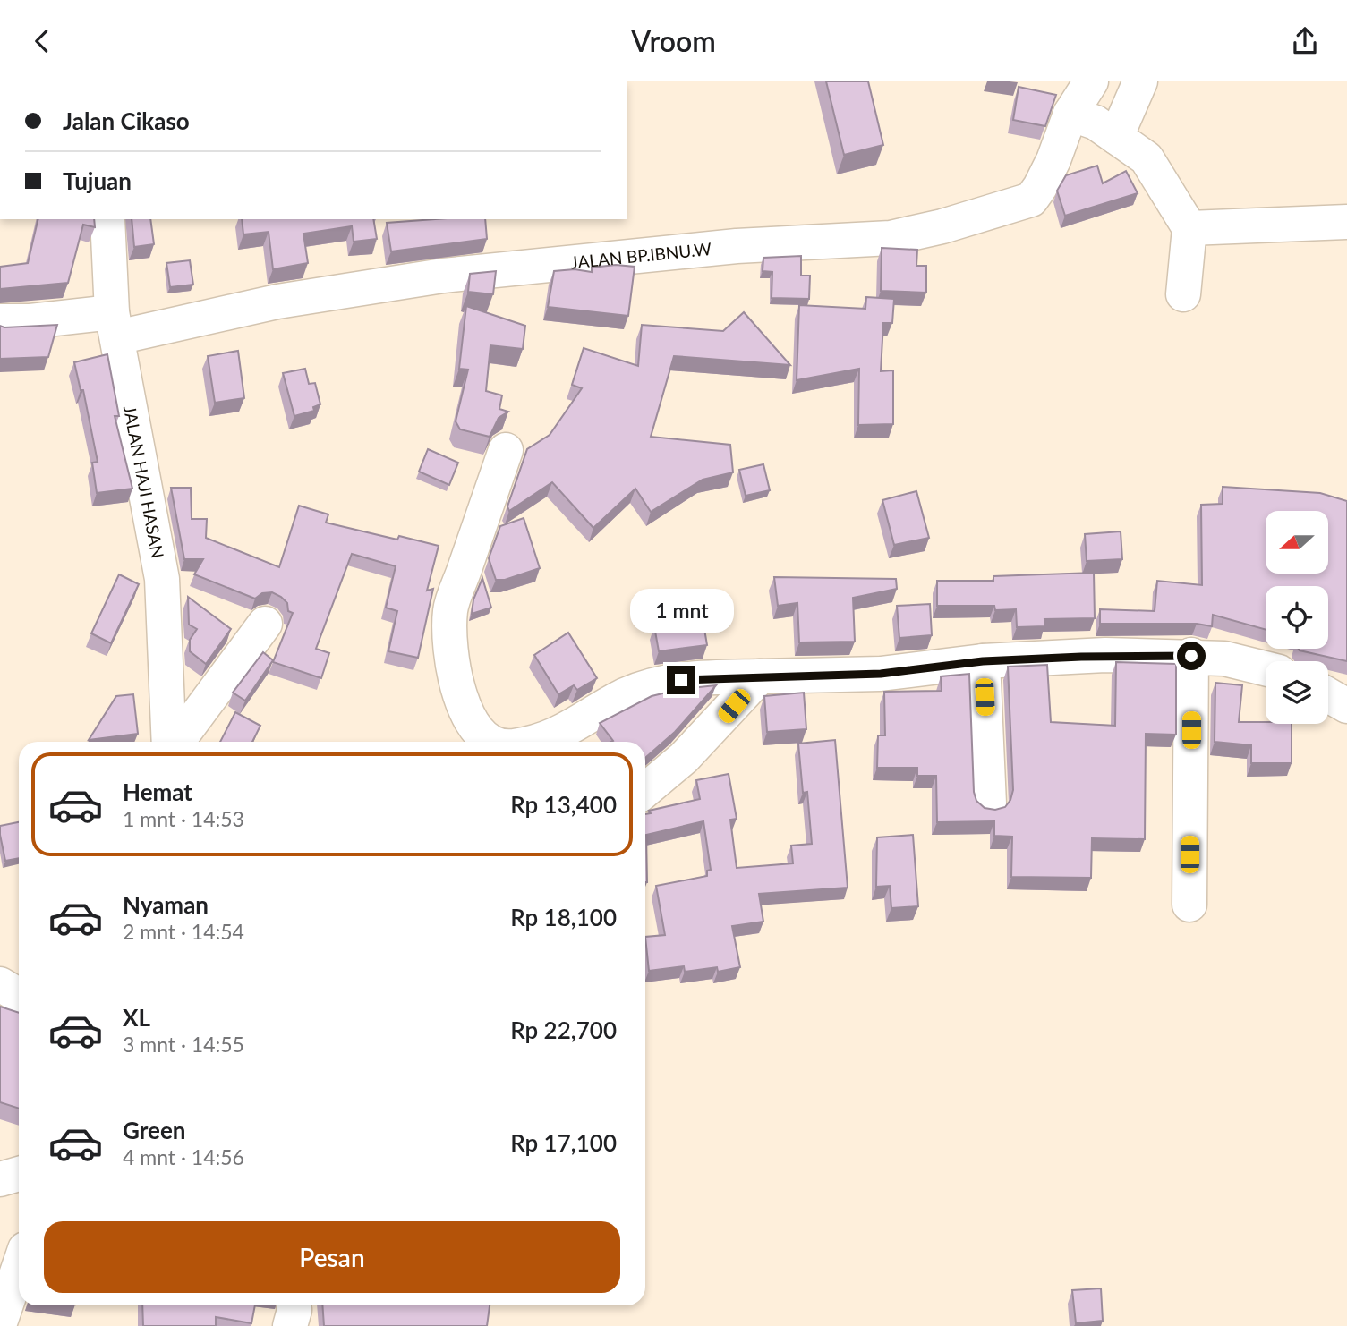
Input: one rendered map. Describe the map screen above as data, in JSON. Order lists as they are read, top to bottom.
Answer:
{
  "streets": {
    "street": ["JALAN BP.IBNU.W", "JALAN HAJI HASAN"]
  },
  "crossings": [
    ["JALAN BP.IBNU.W", "JALAN HAJI HASAN"]
  ],
  "north": "left",
  "page": {
    "header": "Vroom",
    "banner": ["Jalan Cikaso", "Tujuan"],
    "bubble": "1 mnt",
    "list": [
      {
        "name": "Hemat",
        "note": "1 mnt · 14:53",
        "value": "Rp 13,400"
      },
      {
        "name": "Nyaman",
        "note": "2 mnt · 14:54",
        "value": "Rp 18,100"
      },
      {
        "name": "XL",
        "note": "3 mnt · 14:55",
        "value": "Rp 22,700"
      },
      {
        "name": "Green",
        "note": "4 mnt · 14:56",
        "value": "Rp 17,100"
      }
    ],
    "buttons": "Pesan"
  }
}
